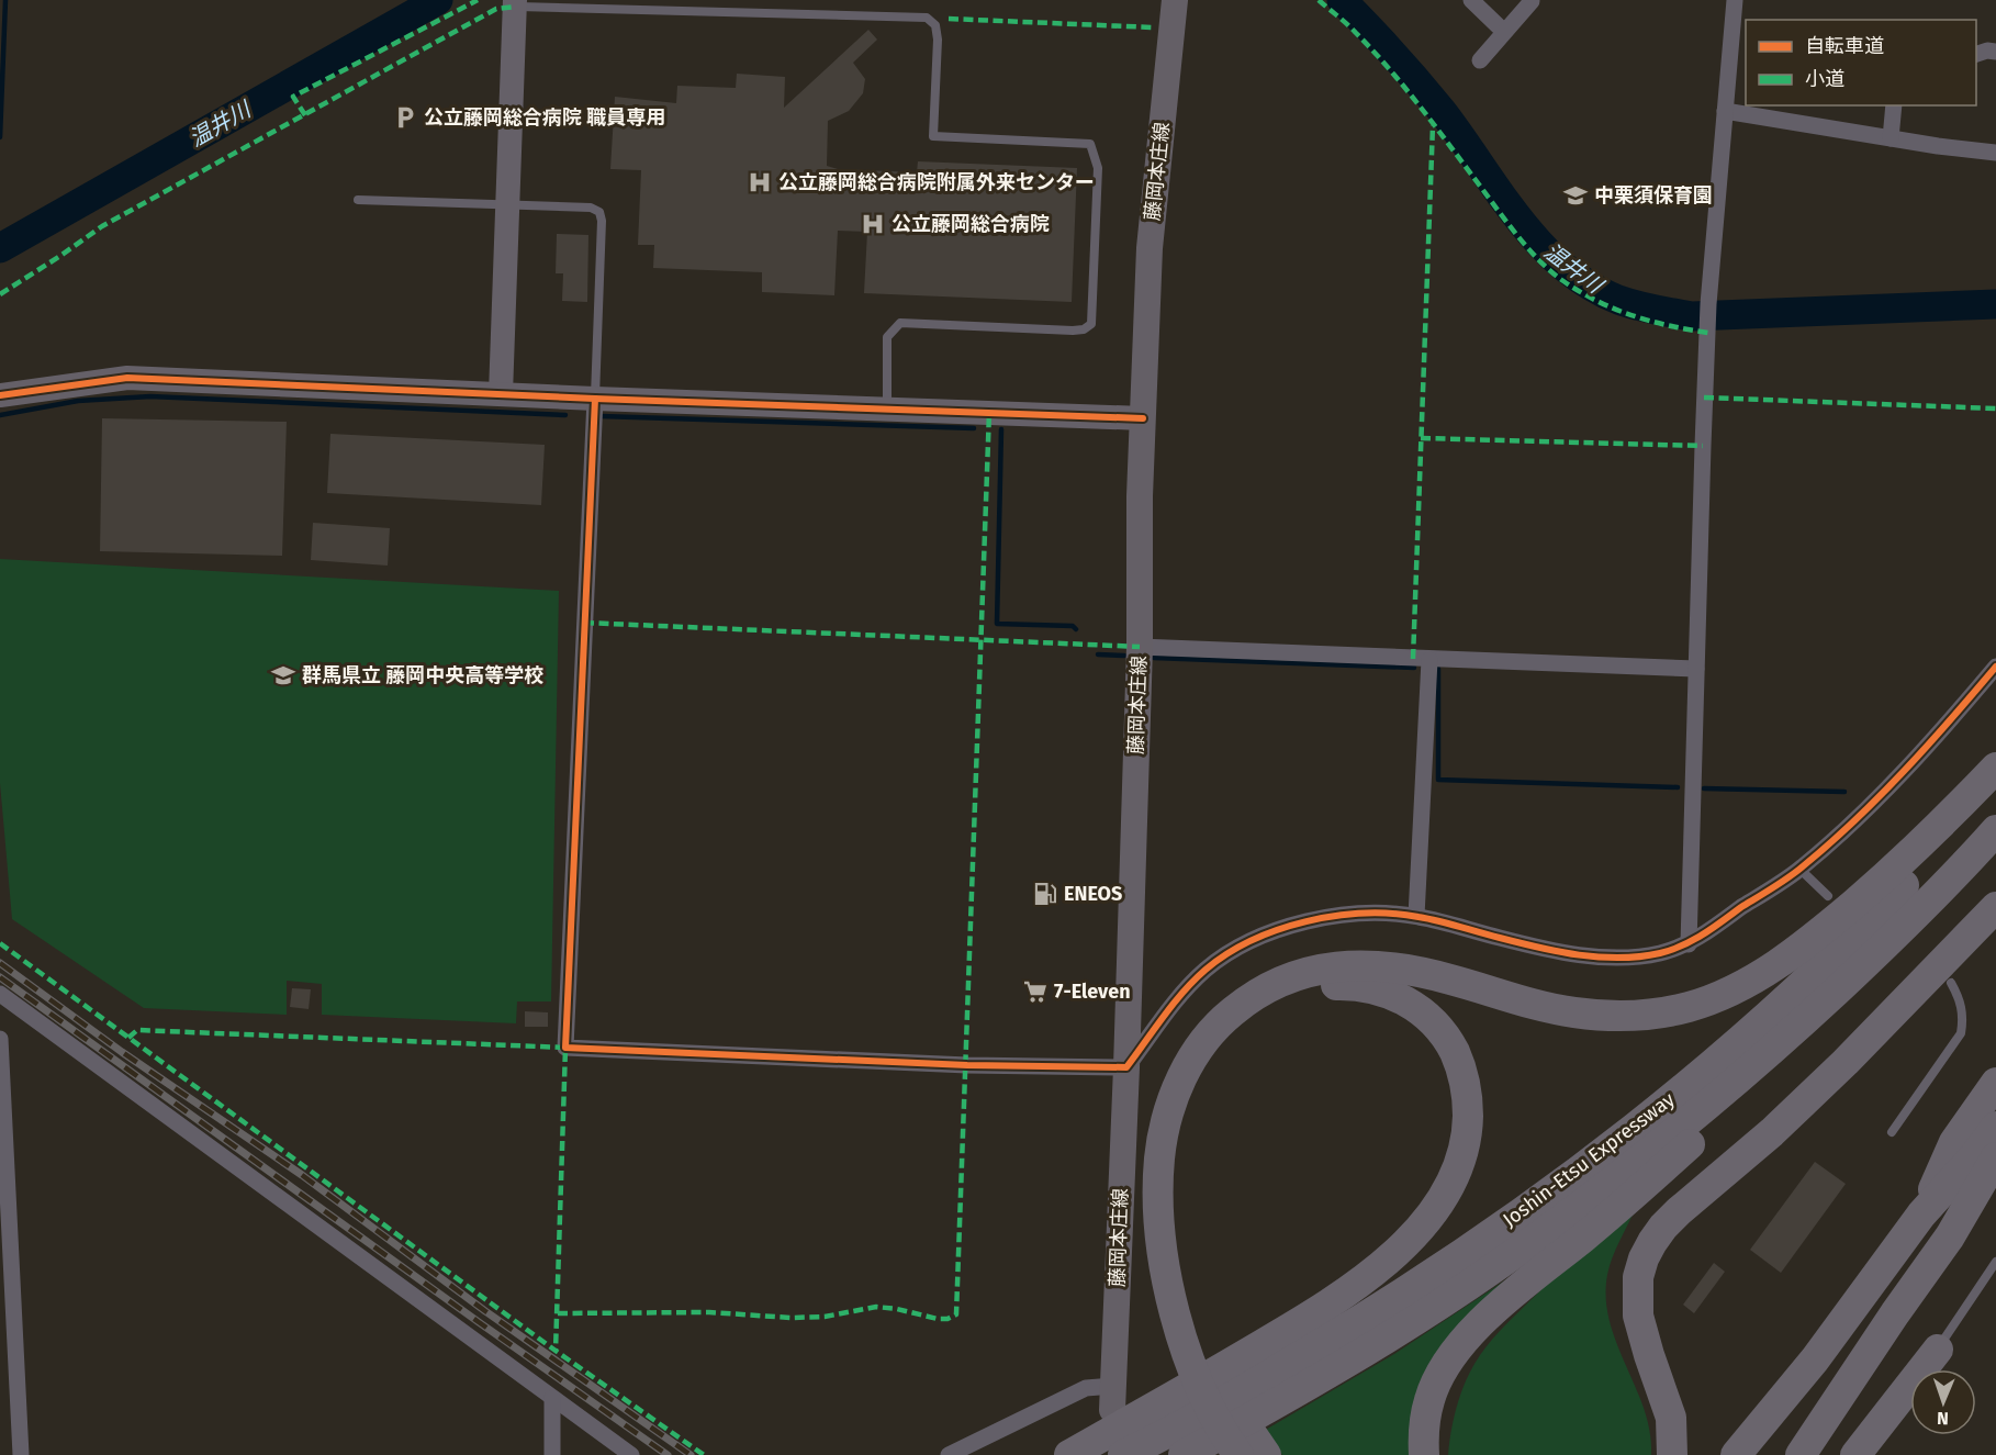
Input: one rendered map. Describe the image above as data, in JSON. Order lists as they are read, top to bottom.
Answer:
{
  "streets": {
    "highway": ["Joshin-Etsu Expressway"],
    "main road": ["藤岡本庄線"]
  },
  "water": ["温井川"],
  "places": {
    "parking": ["公立藤岡総合病院 職員専用"],
    "hospital": ["公立藤岡総合病院附属外来センター", "公立藤岡総合病院"],
    "school or university": ["中栗須保育園", "群馬県立 藤岡中央高等学校"],
    "fuel station": ["ENEOS"],
    "supermarket": ["7-Eleven"]
  },
  "legend": ["自転車道", "小道"],
  "north": "bottom"
}
